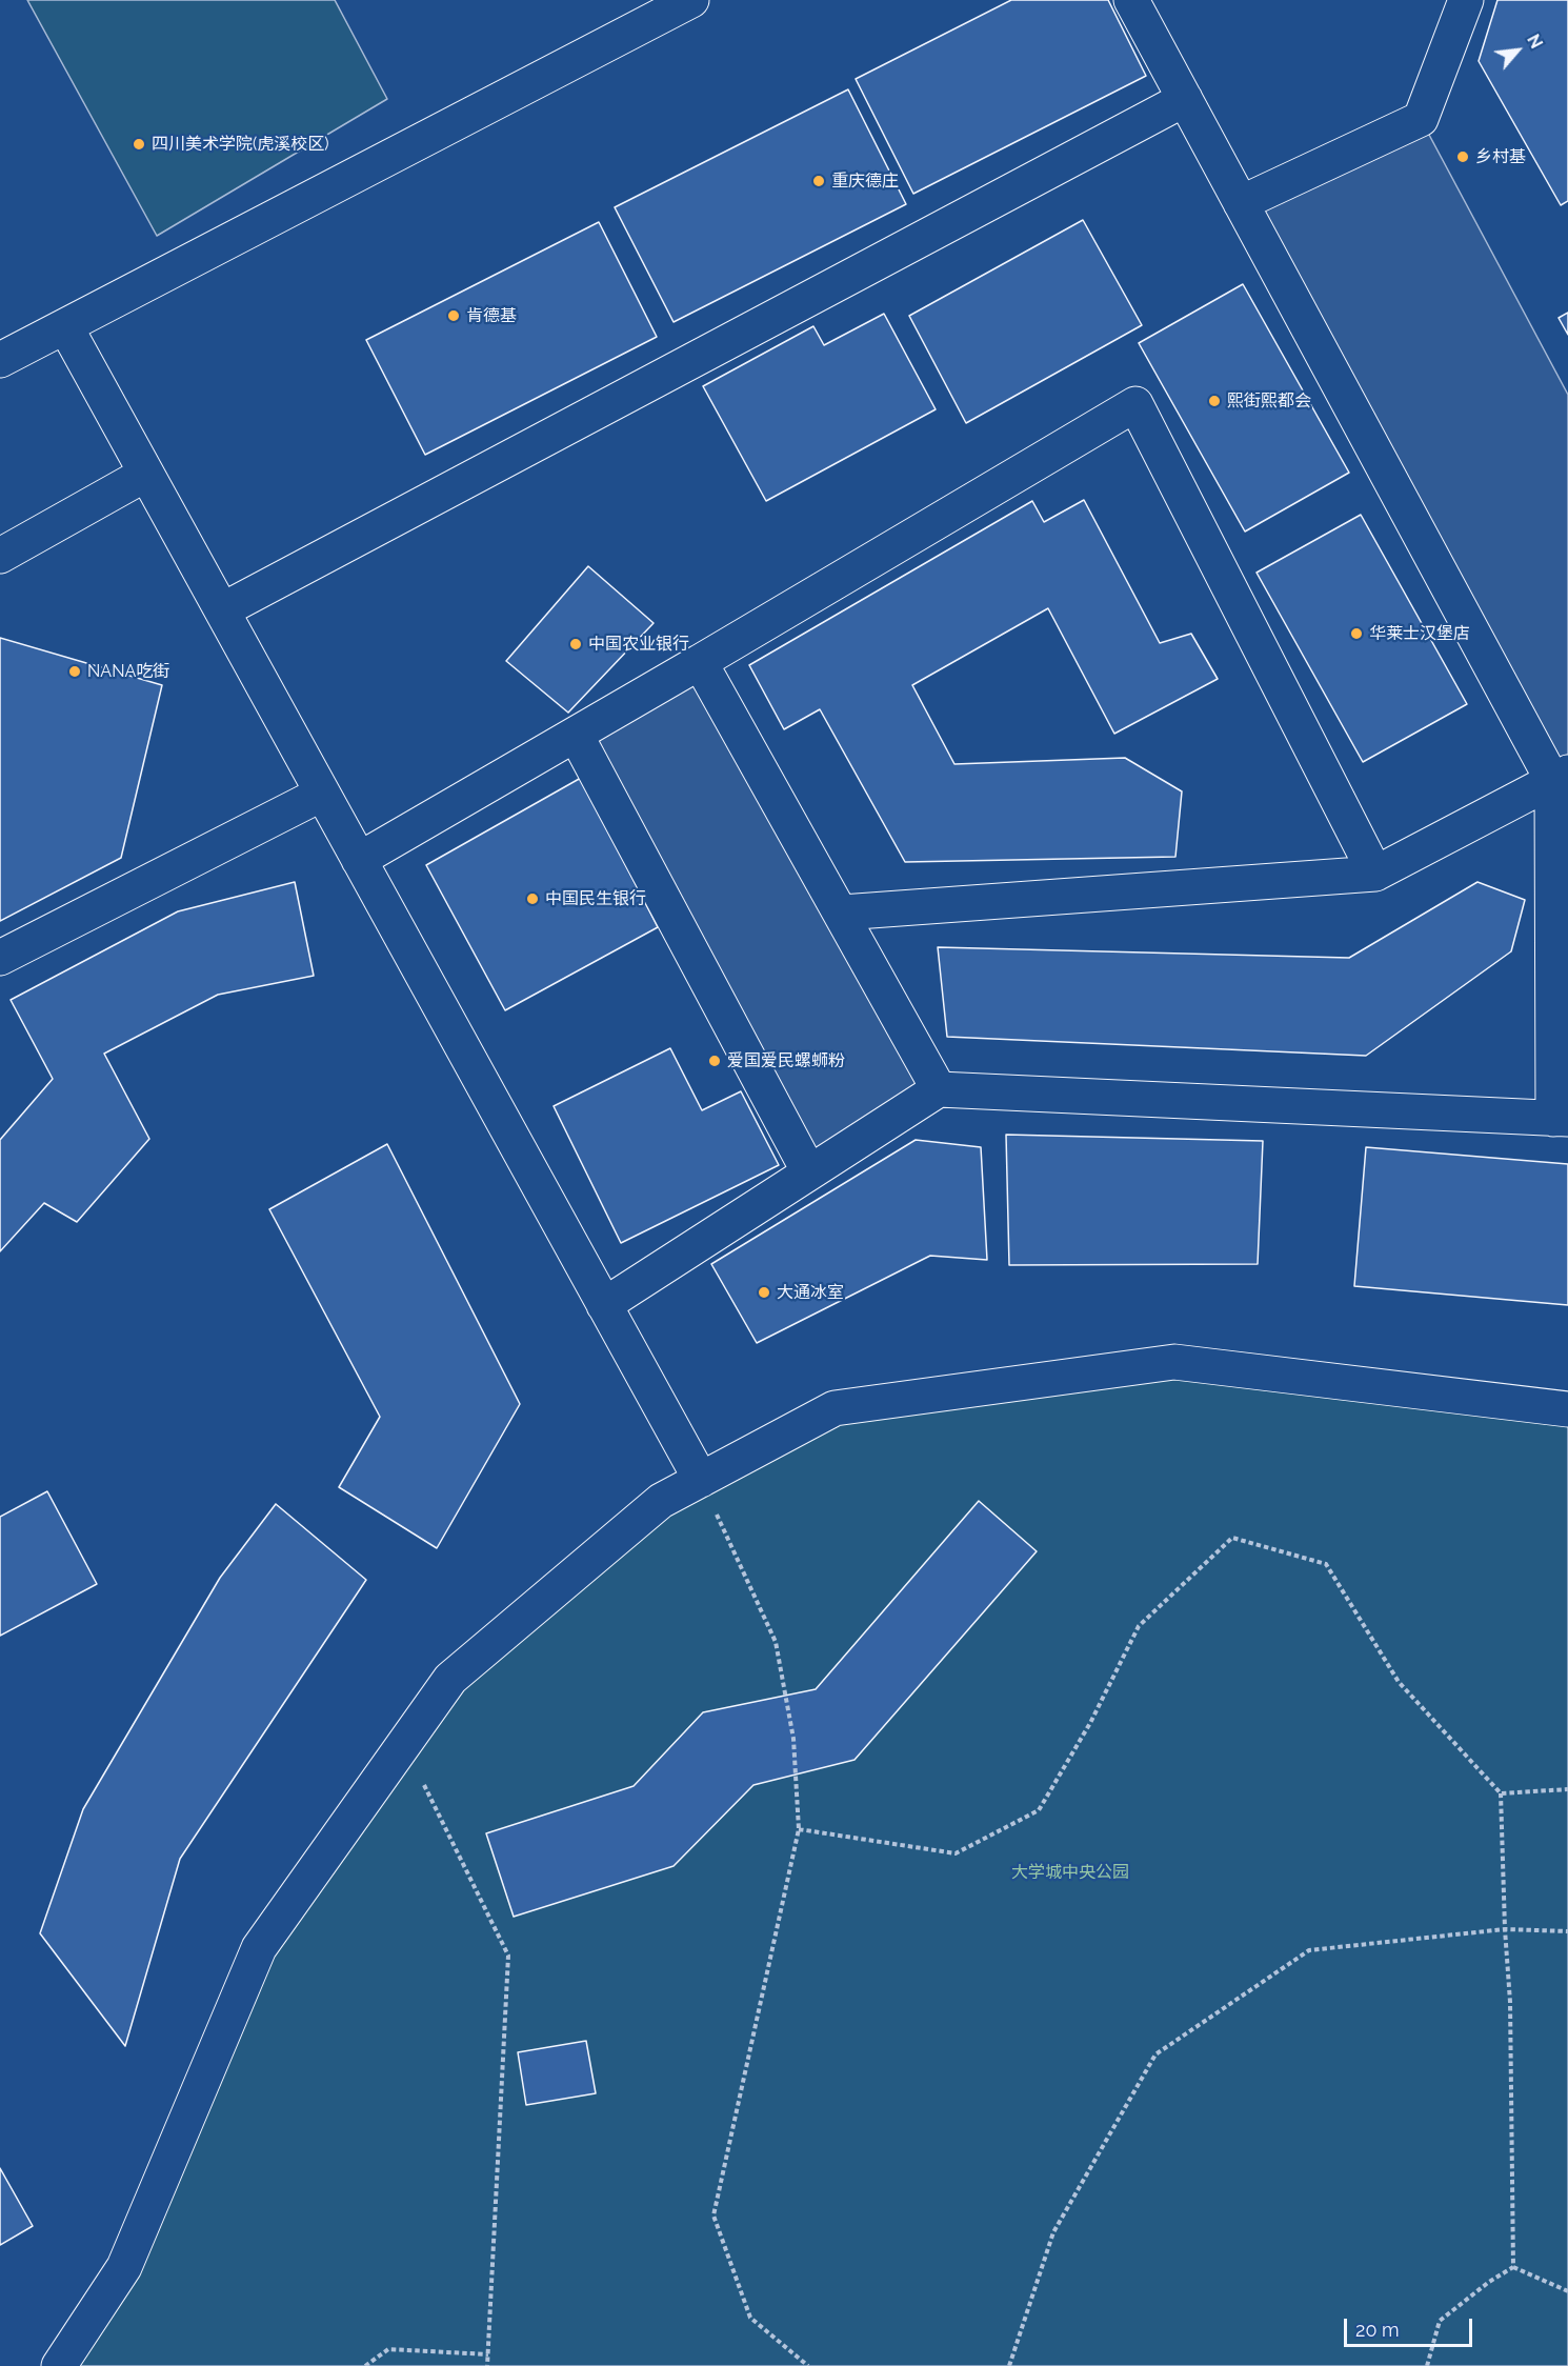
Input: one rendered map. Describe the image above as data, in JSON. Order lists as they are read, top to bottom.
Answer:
{
  "parks": ["大学城中央公园"],
  "places": [
    "四川美术学院(虎溪校区)",
    "乡村基",
    "重庆德庄",
    "肯德基",
    "熙街熙都会",
    "华莱士汉堡店",
    "中国农业银行",
    "NANA吃街",
    "中国民生银行",
    "爱国爱民螺蛳粉",
    "大通冰室"
  ],
  "scale_bar": "20 m",
  "north": "top right"
}
